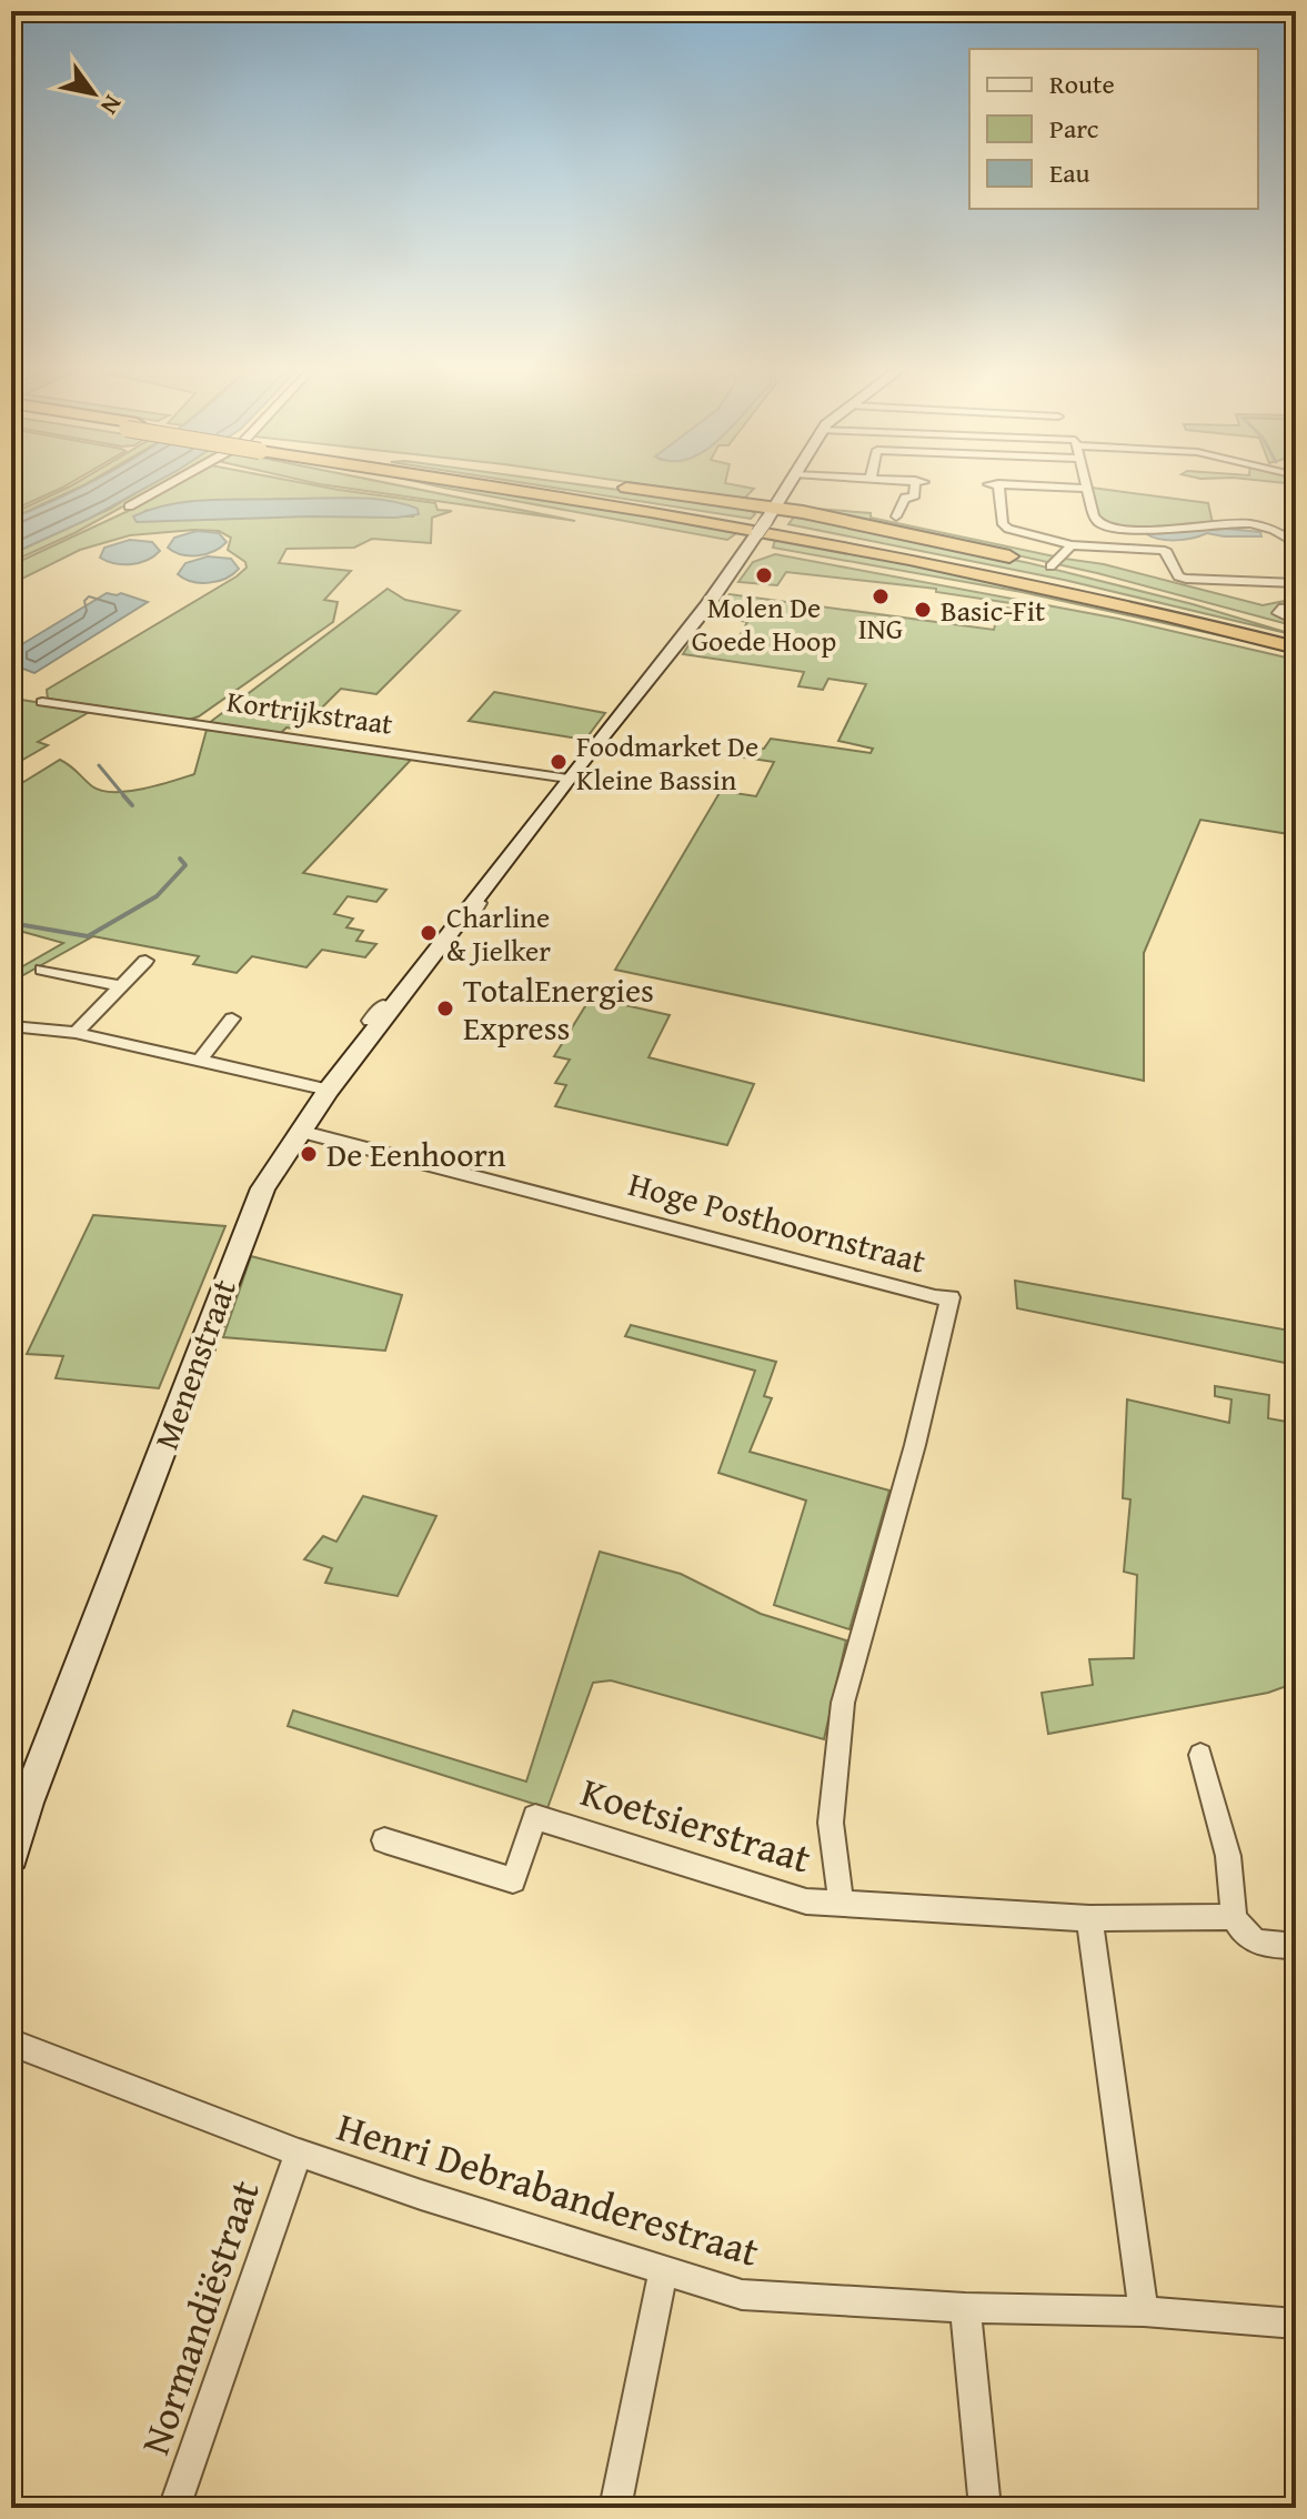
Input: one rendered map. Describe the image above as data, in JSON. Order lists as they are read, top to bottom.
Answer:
{
  "streets": {
    "main road": ["Menenstraat"],
    "street": [
      "Kortrijkstraat",
      "Hoge Posthoornstraat",
      "Koetsierstraat",
      "Henri Debrabanderestraat",
      "Normandiëstraat"
    ]
  },
  "crossings": [
    ["Kortrijkstraat", "Menenstraat"],
    ["Hoge Posthoornstraat", "Menenstraat"],
    ["Hoge Posthoornstraat", "Koetsierstraat"],
    ["Henri Debrabanderestraat", "Normandiëstraat"]
  ],
  "places": [
    "Molen De Goede Hoop",
    "ING",
    "Basic-Fit",
    "Foodmarket De Kleine Bassin",
    "Charline & Jielker",
    "TotalEnergies Express",
    "De Eenhoorn"
  ],
  "legend": ["Route", "Parc", "Eau"],
  "north": "bottom right"
}
